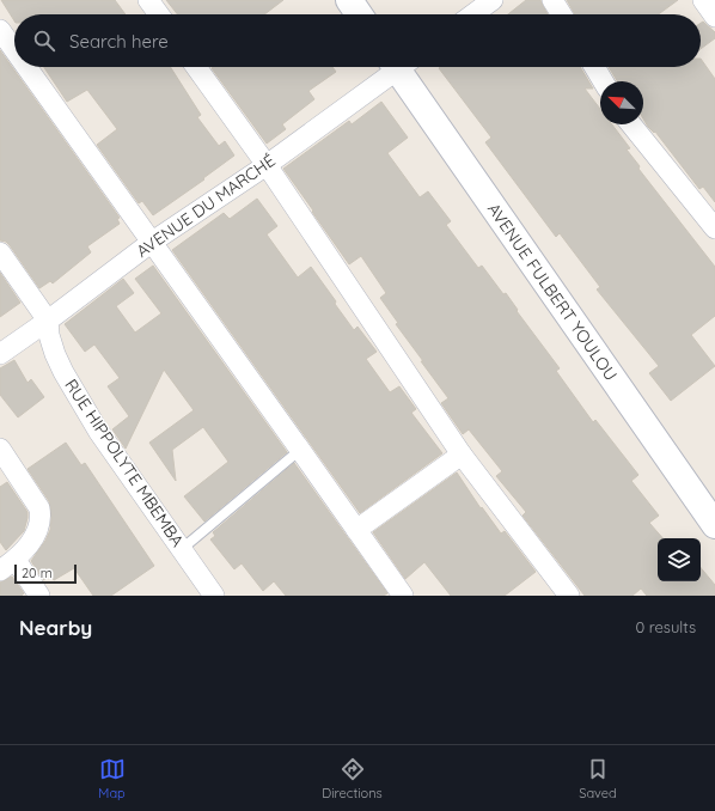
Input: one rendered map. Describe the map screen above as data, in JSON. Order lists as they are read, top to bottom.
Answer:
{
  "streets": {
    "main road": ["AVENUE FULBERT YOULOU"],
    "street": ["AVENUE DU MARCHÉ", "RUE HIPPOLYTE MBEMBA"]
  },
  "crossings": [
    ["AVENUE DU MARCHÉ", "RUE HIPPOLYTE MBEMBA"]
  ],
  "scale_bar": "20 m",
  "north": "top left",
  "page": {
    "search": "Search here",
    "scale": "20 m",
    "heading": ["Nearby", "0 results"],
    "nav": ["Map", "Directions", "Saved"]
  }
}
